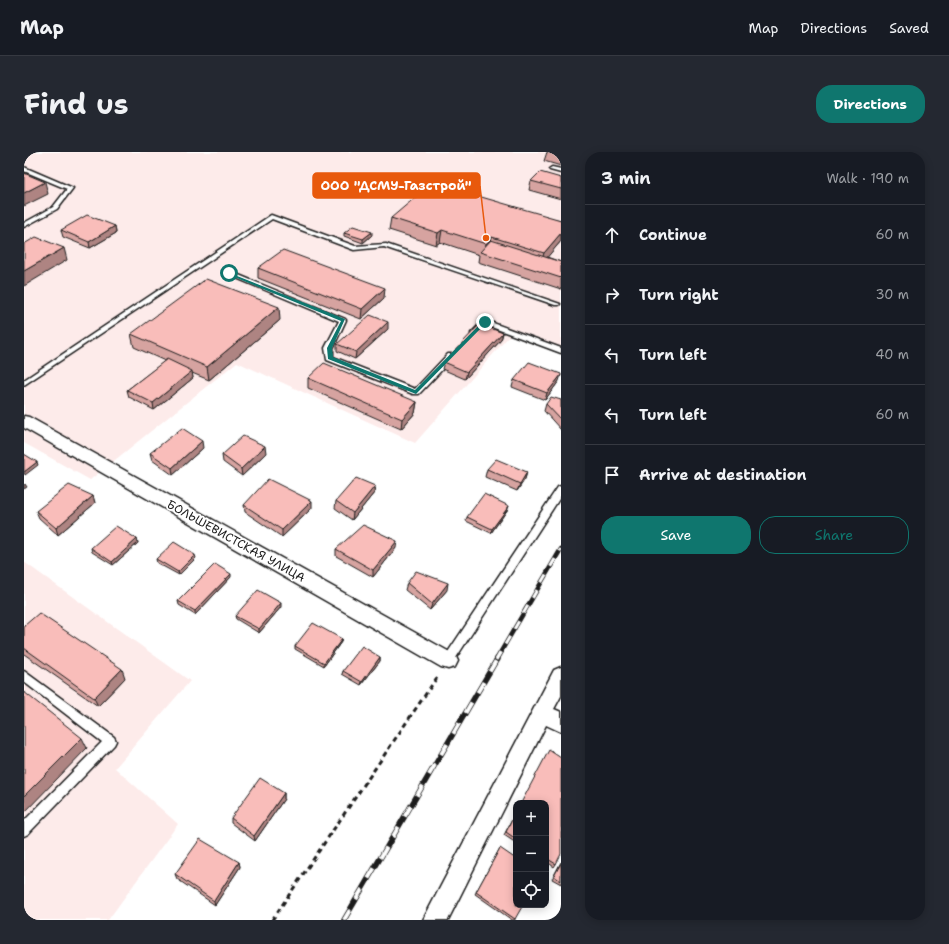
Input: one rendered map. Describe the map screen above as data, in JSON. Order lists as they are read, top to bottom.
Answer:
{
  "streets": {
    "street": ["БОЛЬШЕВИСТСКАЯ УЛИЦА"]
  },
  "places": ["ООО \"ДСМУ-Газстрой\""],
  "page": {
    "header": "Map",
    "nav": ["Map", "Directions", "Saved"],
    "title": "Find us",
    "buttons": [
      "Directions",
      ["Save", "Share"]
    ],
    "heading": ["3 min", "Walk · 190 m"],
    "list": [
      ["Continue", "60 m"],
      ["Turn right", "30 m"],
      ["Turn left", "40 m"],
      ["Turn left", "60 m"],
      "Arrive at destination"
    ],
    "map_buttons": ["+", "−"]
  }
}
